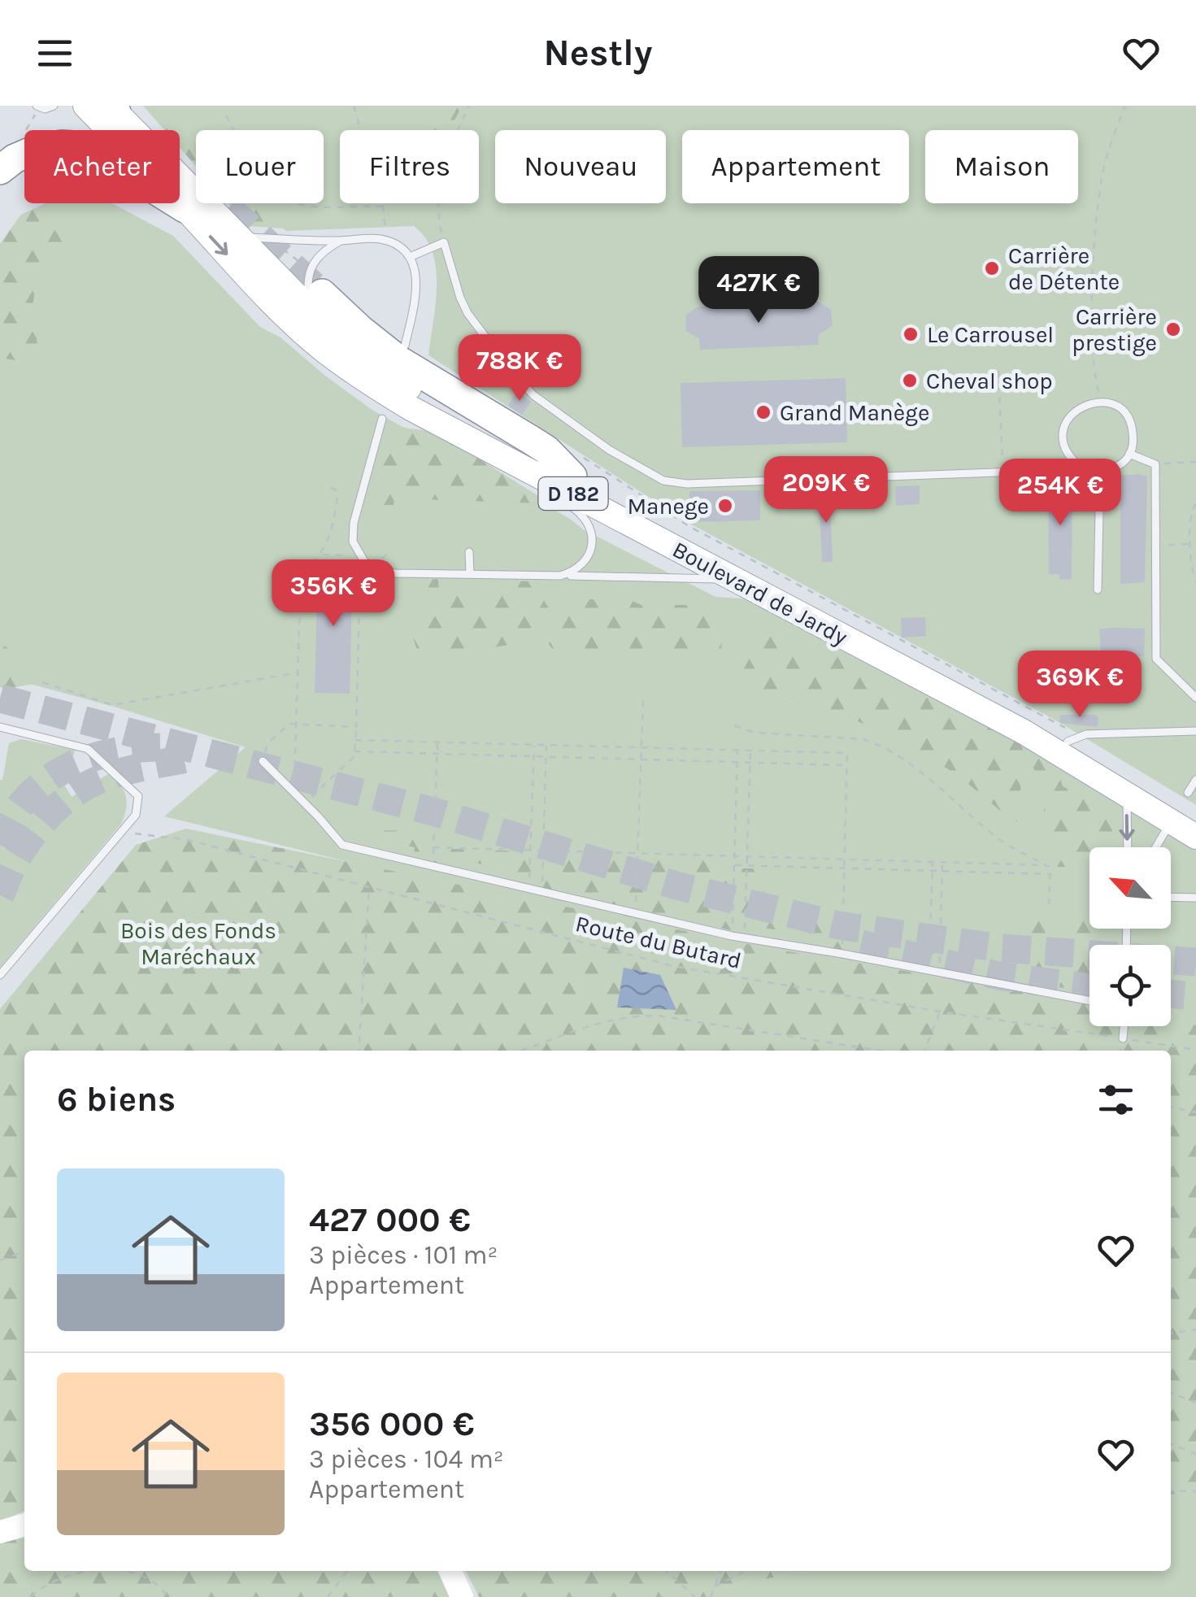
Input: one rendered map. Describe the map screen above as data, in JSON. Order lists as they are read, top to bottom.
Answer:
{
  "streets": {
    "main road": ["D 182", "Boulevard de Jardy"],
    "path": ["Route du Butard"]
  },
  "parks": ["Bois des Fonds Maréchaux"],
  "places": [
    "Carrière de Détente",
    "Carrière prestige",
    "Le Carrousel",
    "Cheval shop",
    "Grand Manège",
    "Manege"
  ],
  "north": "top left",
  "page": {
    "header": "Nestly",
    "chip": [
      "Acheter",
      "Louer",
      "Filtres",
      "Nouveau",
      "Appartement",
      "Maison"
    ],
    "price": [
      "427K €",
      "788K €",
      "209K €",
      "254K €",
      "356K €",
      "369K €"
    ],
    "heading": "6 biens",
    "list": [
      {
        "name": "427 000 €",
        "note": "3 pièces · 101 m² · Appartement"
      },
      {
        "name": "356 000 €",
        "note": "3 pièces · 104 m² · Appartement"
      }
    ]
  }
}
